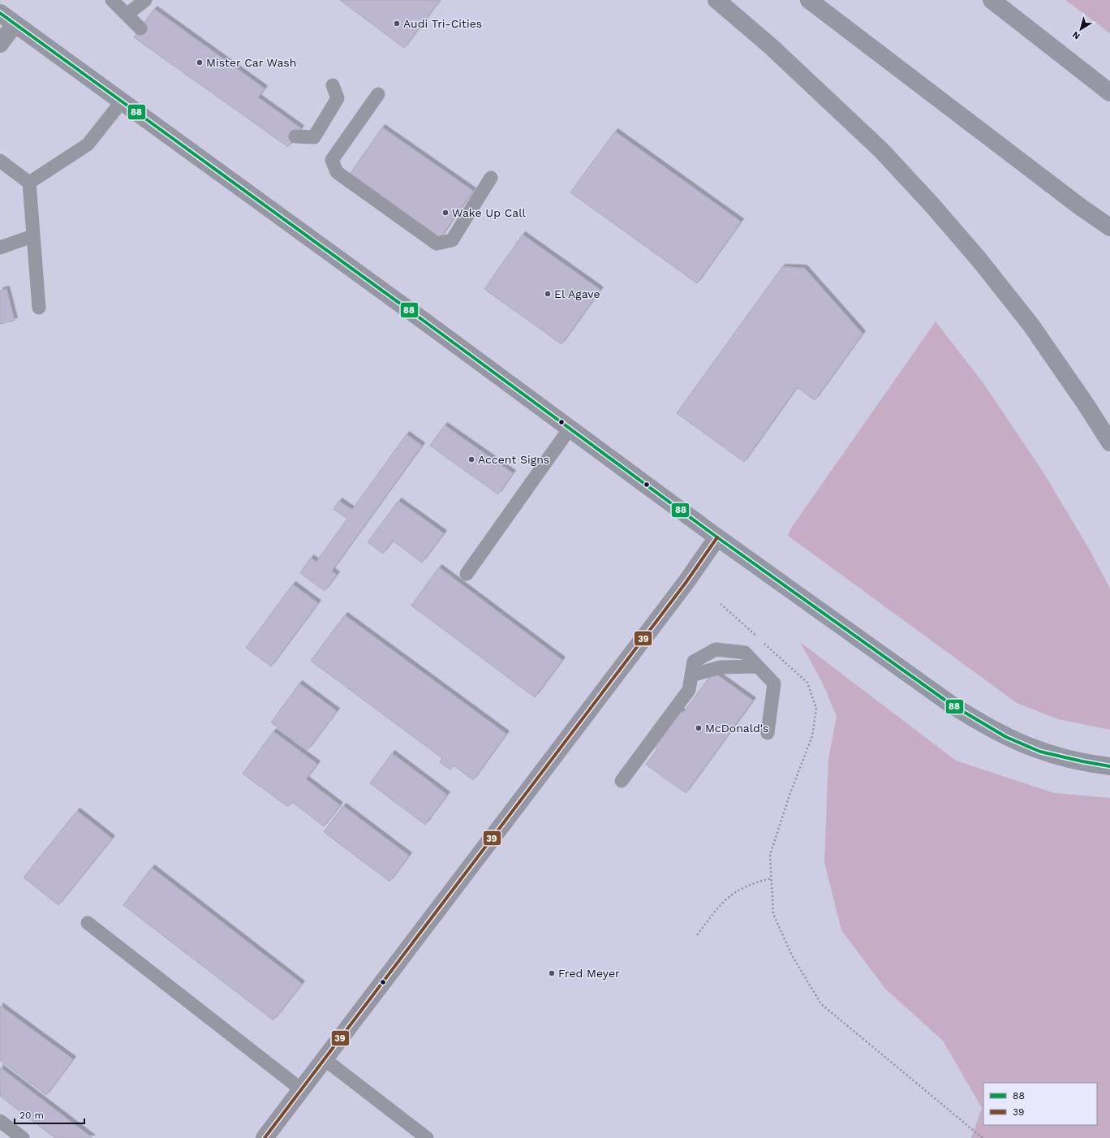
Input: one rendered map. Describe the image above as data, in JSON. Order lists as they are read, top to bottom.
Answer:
{
  "places": [
    "Audi Tri-Cities",
    "Mister Car Wash",
    "Wake Up Call",
    "El Agave",
    "Accent Signs",
    "McDonald's",
    "Fred Meyer"
  ],
  "lines": ["transit line 88", "transit line 39"],
  "legend": ["88", "39"],
  "scale_bar": "20 m",
  "north": "bottom left"
}
